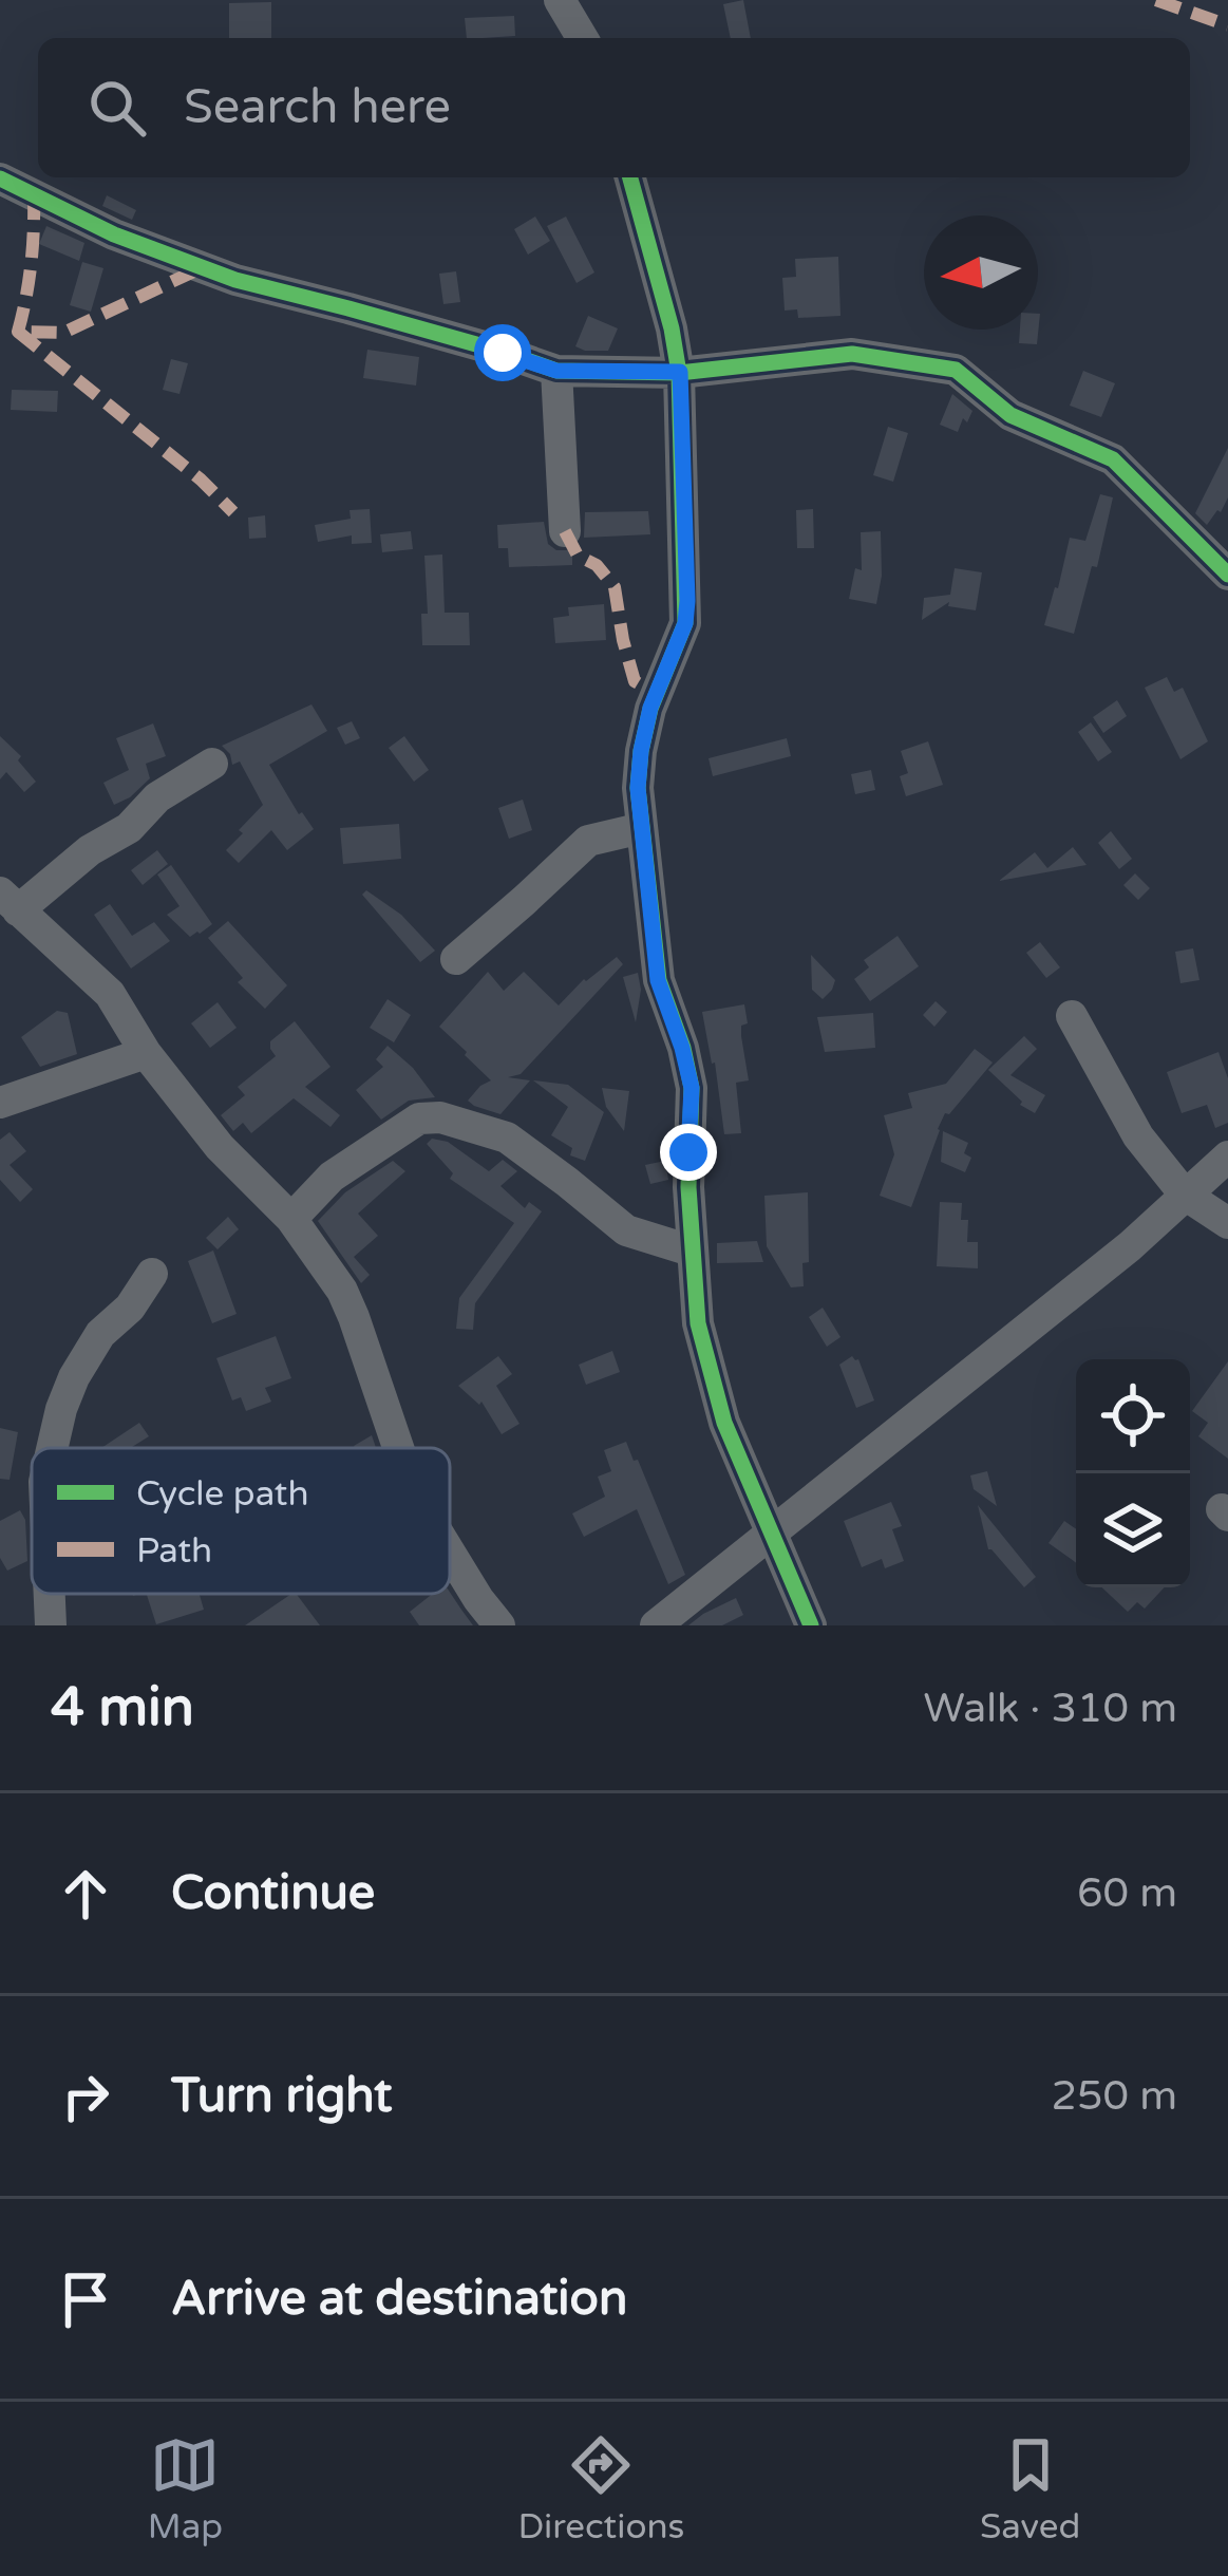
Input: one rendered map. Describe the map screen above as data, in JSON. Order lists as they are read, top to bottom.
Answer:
{
  "legend": ["Cycle path", "Path"],
  "north": "left",
  "page": {
    "search": "Search here",
    "heading": ["4 min", "Walk · 310 m"],
    "list": [
      ["Continue", "60 m"],
      ["Turn right", "250 m"],
      "Arrive at destination"
    ],
    "nav": ["Map", "Directions", "Saved"]
  }
}
